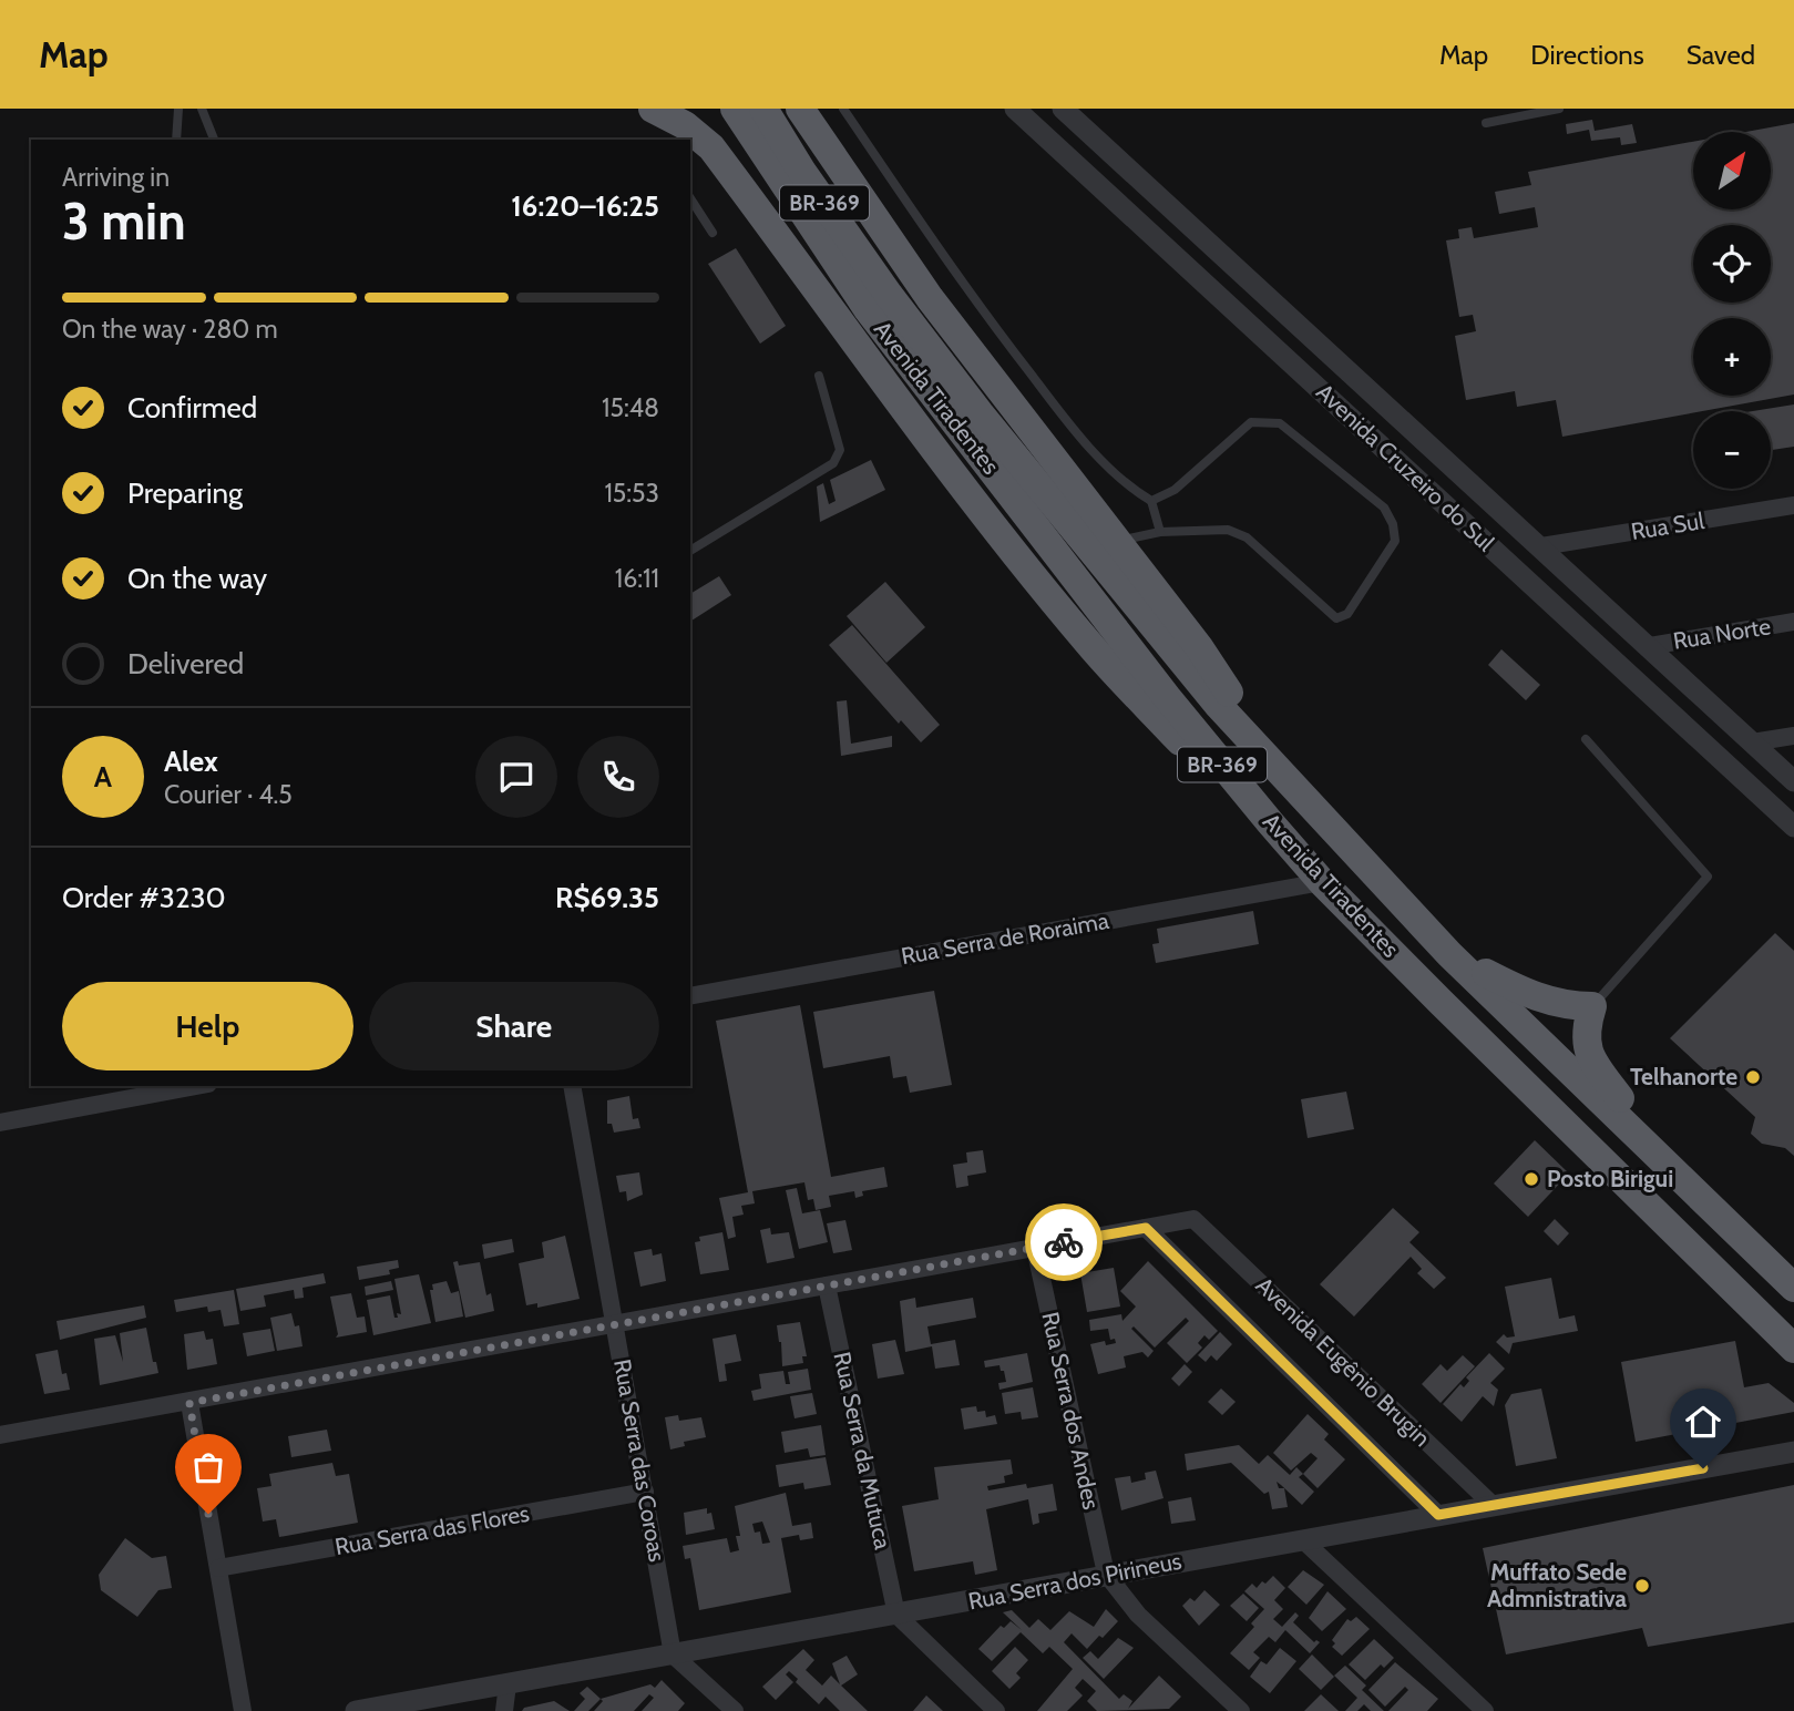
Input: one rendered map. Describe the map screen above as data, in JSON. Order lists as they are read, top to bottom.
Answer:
{
  "streets": {
    "highway": ["BR-369", "Avenida Tiradentes"],
    "street": [
      "Avenida Cruzeiro do Sul",
      "Rua Sul",
      "Rua Norte",
      "Rua Serra de Roraima",
      "Avenida Eugênio Brugin",
      "Rua Serra dos Andes",
      "Rua Serra da Mutuca",
      "Rua Serra das Coroas",
      "Rua Serra das Flores",
      "Rua Serra dos Pirineus"
    ]
  },
  "crossings": [
    ["Avenida Tiradentes", "Rua Serra de Roraima"],
    ["Avenida Cruzeiro do Sul", "Rua Sul"],
    ["Avenida Cruzeiro do Sul", "Rua Norte"],
    ["Avenida Eugênio Brugin", "Rua Serra dos Pirineus"],
    ["Rua Serra dos Andes", "Rua Serra dos Pirineus"],
    ["Rua Serra da Mutuca", "Rua Serra dos Pirineus"],
    ["Rua Serra das Coroas", "Rua Serra das Flores"],
    ["Rua Serra das Coroas", "Rua Serra dos Pirineus"]
  ],
  "places": ["Telhanorte", "Posto Birigui", "Muffato Sede Admnistrativa"],
  "north": "top right",
  "page": {
    "header": "Map",
    "nav": ["Map", "Directions", "Saved"],
    "map_buttons": ["+", "−"],
    "heading": ["3 min", "Arriving in", "16:20–16:25"],
    "panel": [
      "Alex",
      "Courier · 4.5",
      "Order #3230",
      "R$69.35"
    ],
    "bar": "On the way · 280 m",
    "list": [
      ["Confirmed", "15:48"],
      ["Preparing", "15:53"],
      ["On the way", "16:11"],
      "Delivered"
    ],
    "round": "A",
    "buttons": ["Help", "Share"]
  }
}
